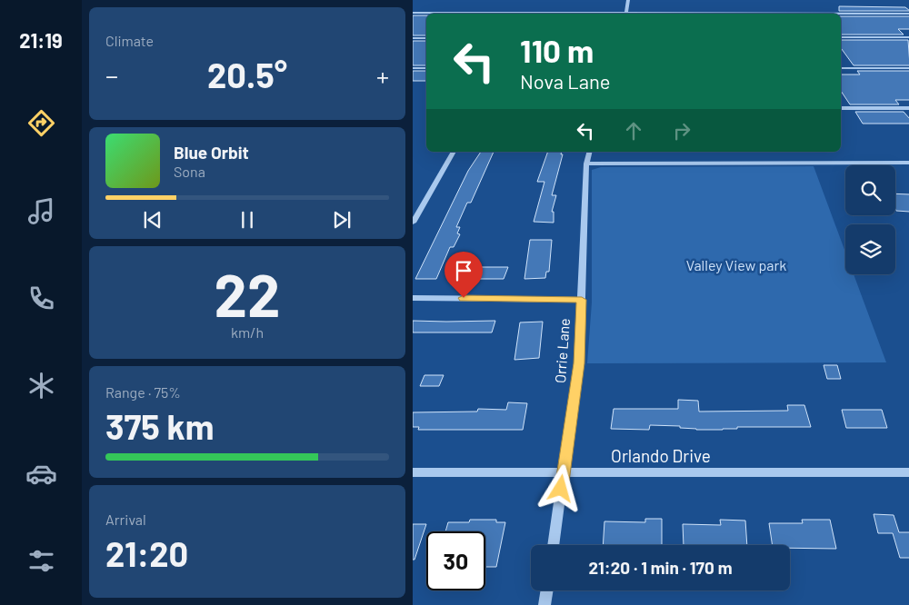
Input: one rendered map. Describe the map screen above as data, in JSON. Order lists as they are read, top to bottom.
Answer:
{
  "streets": {
    "street": ["Orrie Lane", "Orlando Drive"]
  },
  "crossings": [
    ["Orrie Lane", "Orlando Drive"]
  ],
  "parks": ["Valley View park"],
  "page": {
    "tabs": "21:19",
    "tile": [
      "Climate",
      ["22", "km/h"],
      ["Range · 75%", "375 km"],
      ["Arrival", "21:20"]
    ],
    "turn": ["110 m", "Nova Lane"],
    "heat": ["−", "20.5°", "+"],
    "song": ["Blue Orbit", "Sona"],
    "limit": "30",
    "trip": "21:20 · 1 min · 170 m"
  }
}
